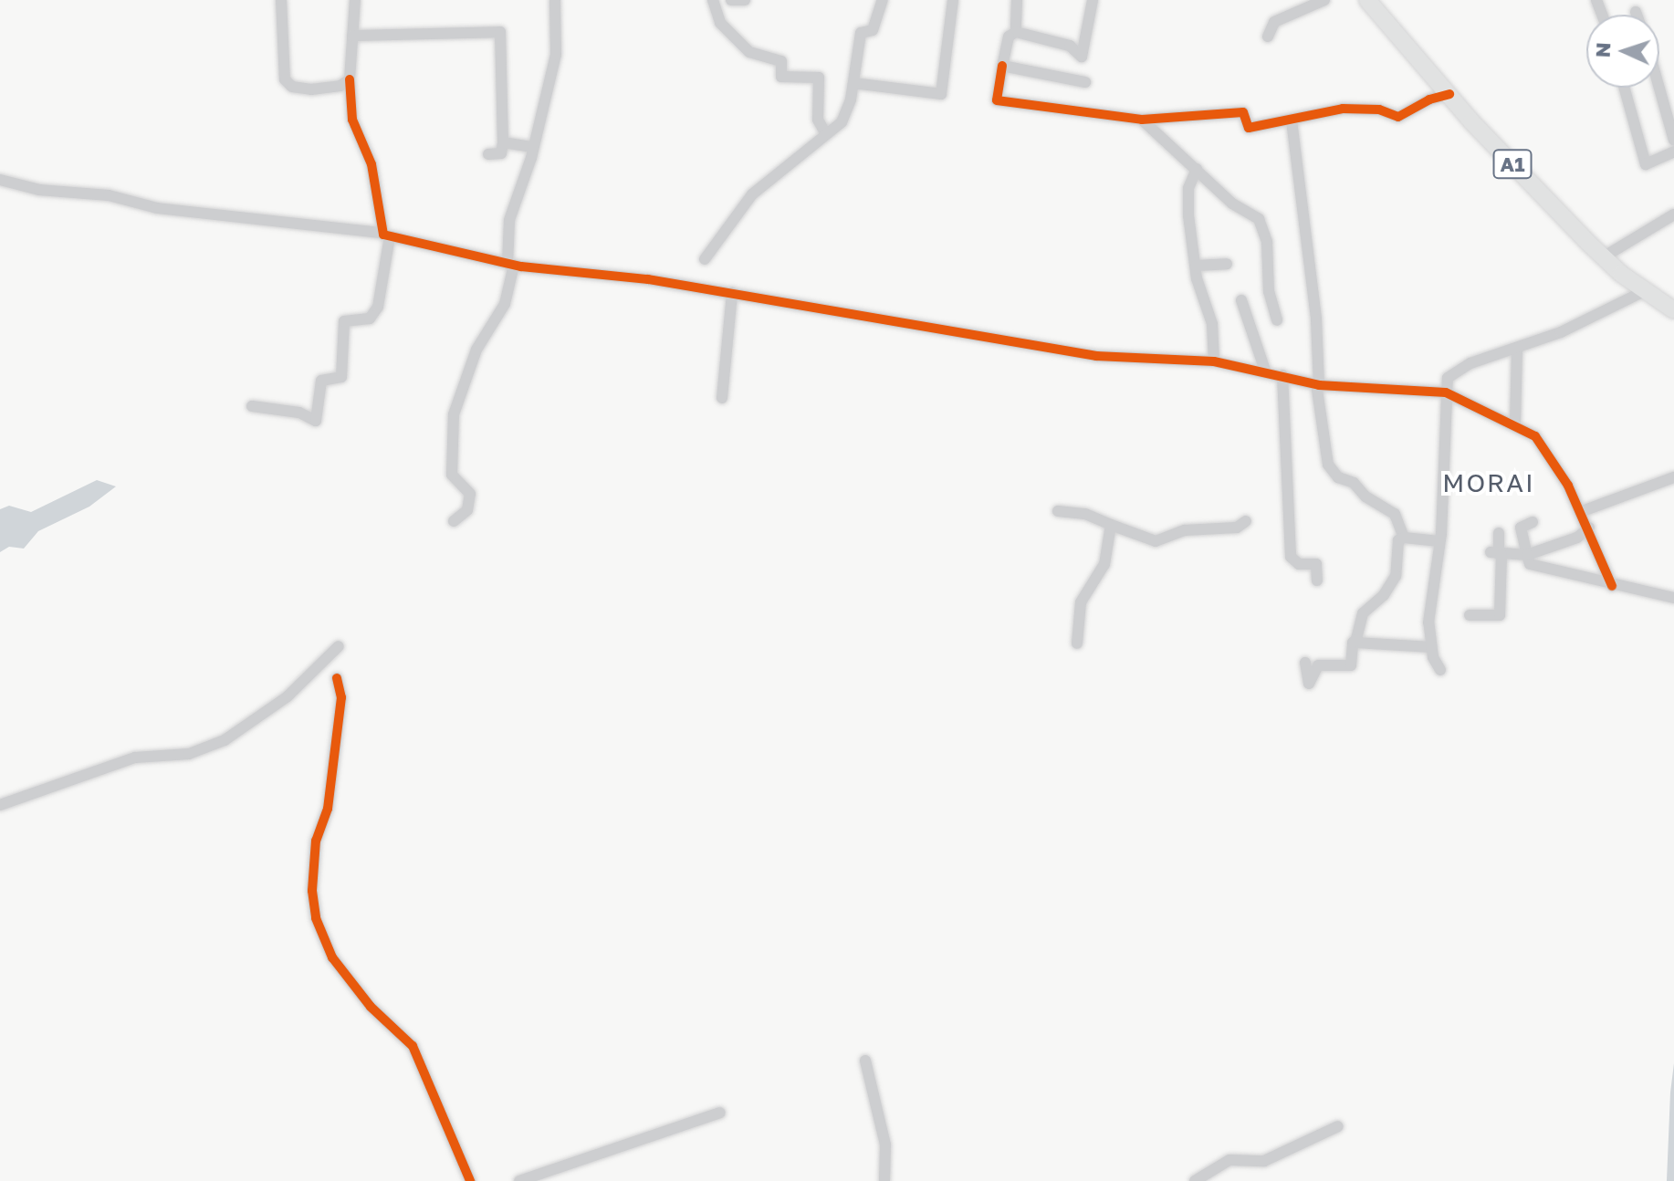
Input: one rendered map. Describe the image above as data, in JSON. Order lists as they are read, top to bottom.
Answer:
{
  "streets": {
    "highway": ["A1"]
  },
  "districts": ["MORAI"],
  "north": "left"
}
